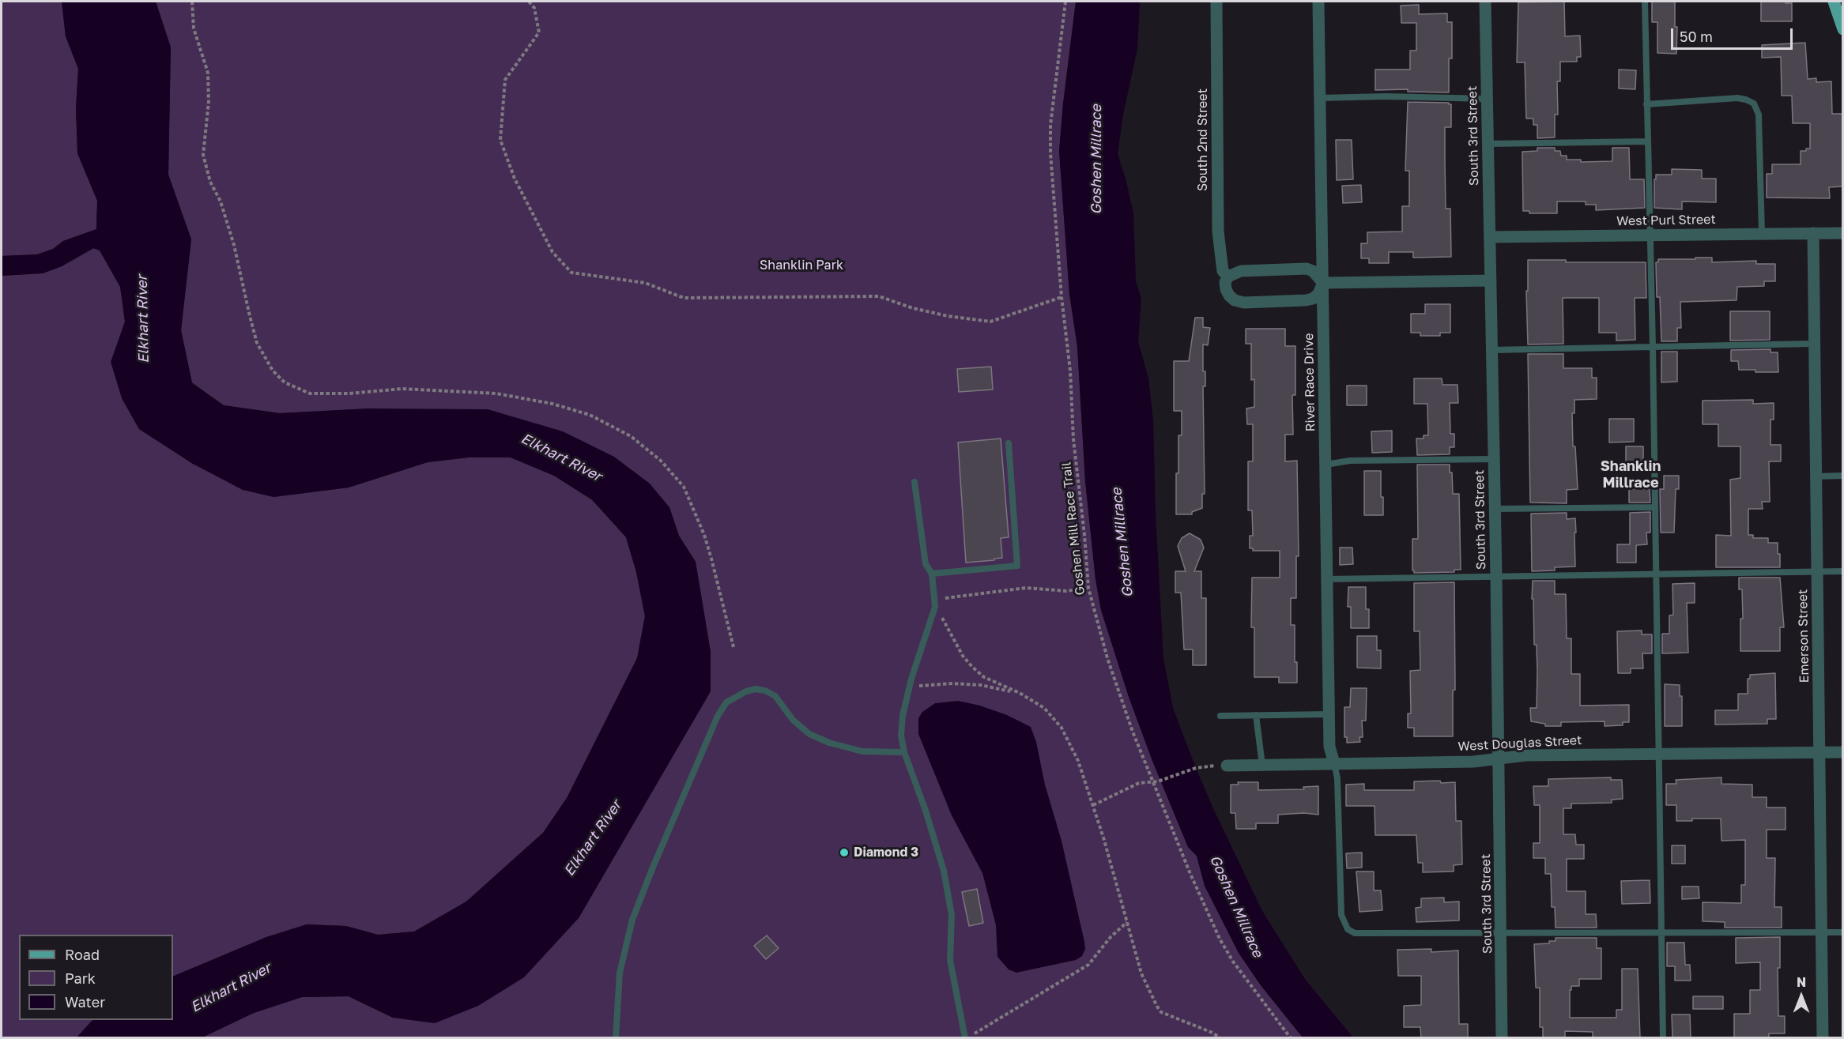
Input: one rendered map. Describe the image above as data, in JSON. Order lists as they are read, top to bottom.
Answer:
{
  "streets": {
    "street": [
      "South 3rd Street",
      "South 2nd Street",
      "West Purl Street",
      "River Race Drive",
      "Emerson Street",
      "West Douglas Street"
    ],
    "path": ["Goshen Mill Race Trail"]
  },
  "crossings": [
    ["South 3rd Street", "West Purl Street"],
    ["South 3rd Street", "West Douglas Street"],
    ["South 2nd Street", "River Race Drive"],
    ["West Purl Street", "Emerson Street"],
    ["River Race Drive", "West Douglas Street"],
    ["Emerson Street", "West Douglas Street"]
  ],
  "districts": ["Shanklin Millrace"],
  "water": ["Goshen Millrace", "Elkhart River"],
  "parks": ["Shanklin Park"],
  "places": ["Diamond 3"],
  "legend": ["Road", "Park", "Water"],
  "scale_bar": "50 m",
  "north": "top"
}
